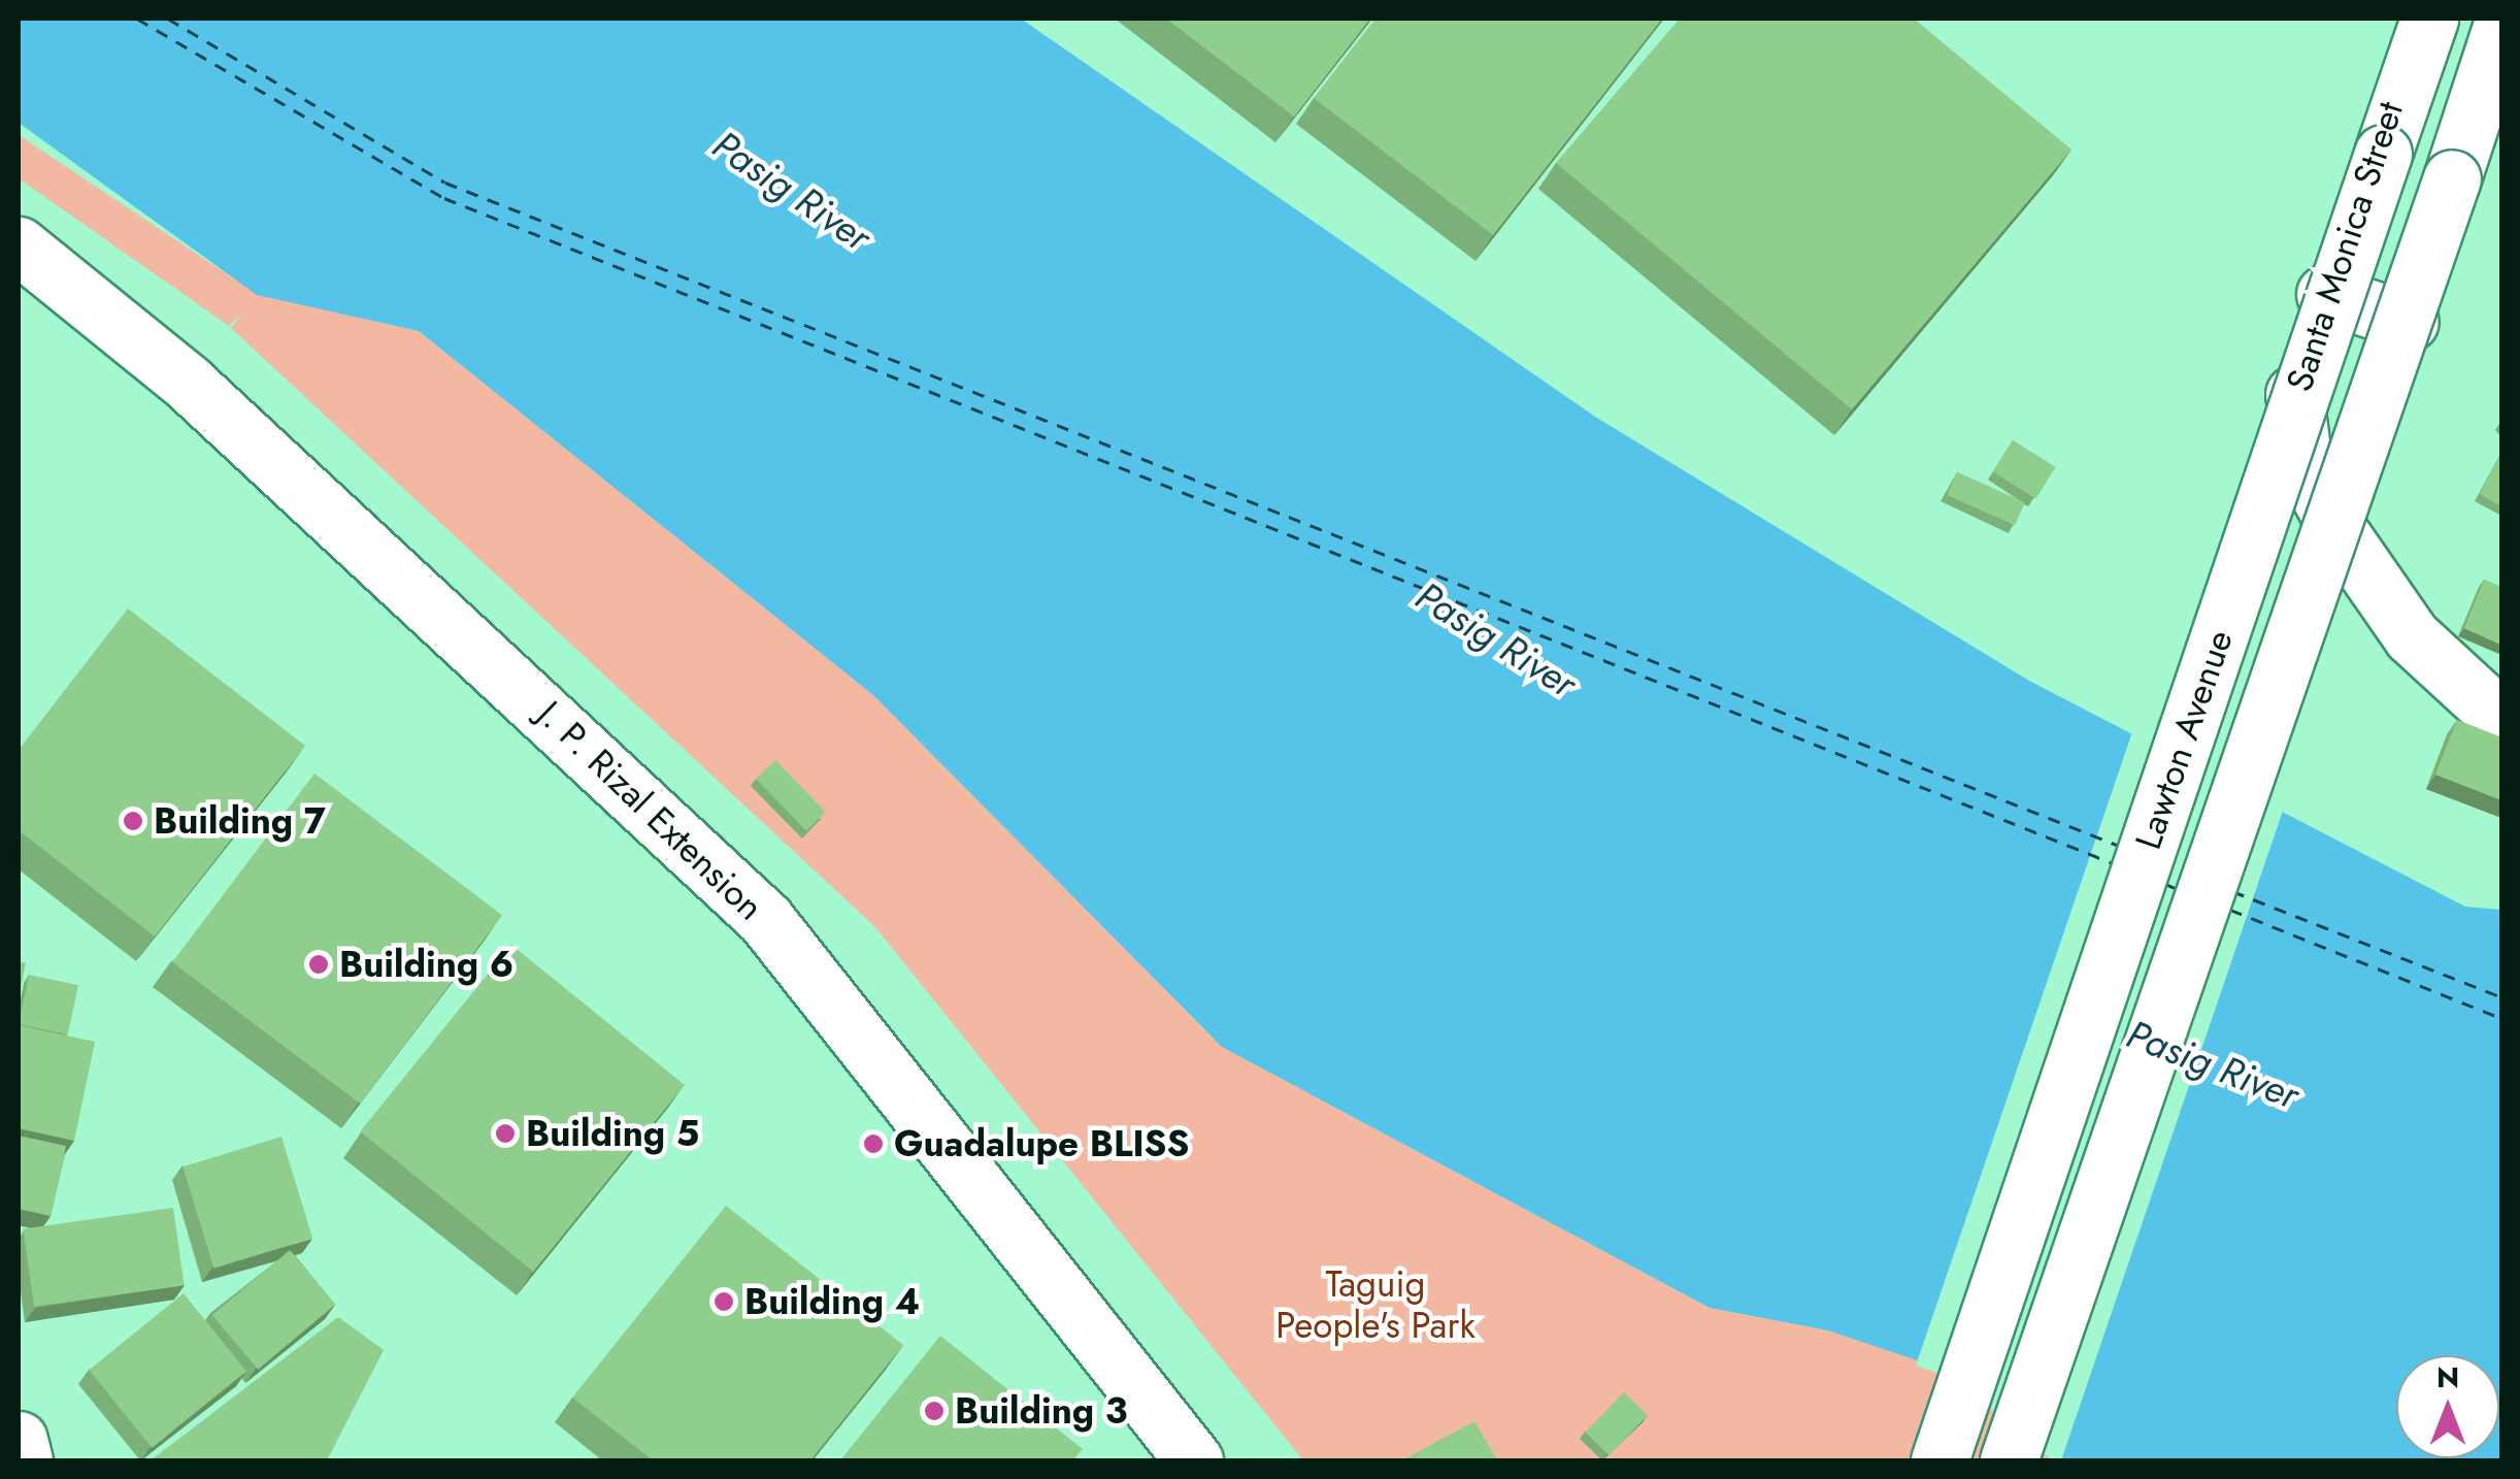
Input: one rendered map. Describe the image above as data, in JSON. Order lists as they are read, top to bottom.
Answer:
{
  "streets": {
    "main road": ["Santa Monica Street", "Lawton Avenue", "J. P. Rizal Extension"]
  },
  "crossings": [
    ["Santa Monica Street", "Lawton Avenue"]
  ],
  "water": ["Pasig River"],
  "parks": ["Taguig People's Park"],
  "places": [
    "Building 7",
    "Building 6",
    "Building 5",
    "Guadalupe BLISS",
    "Building 4",
    "Building 3"
  ],
  "north": "top"
}
